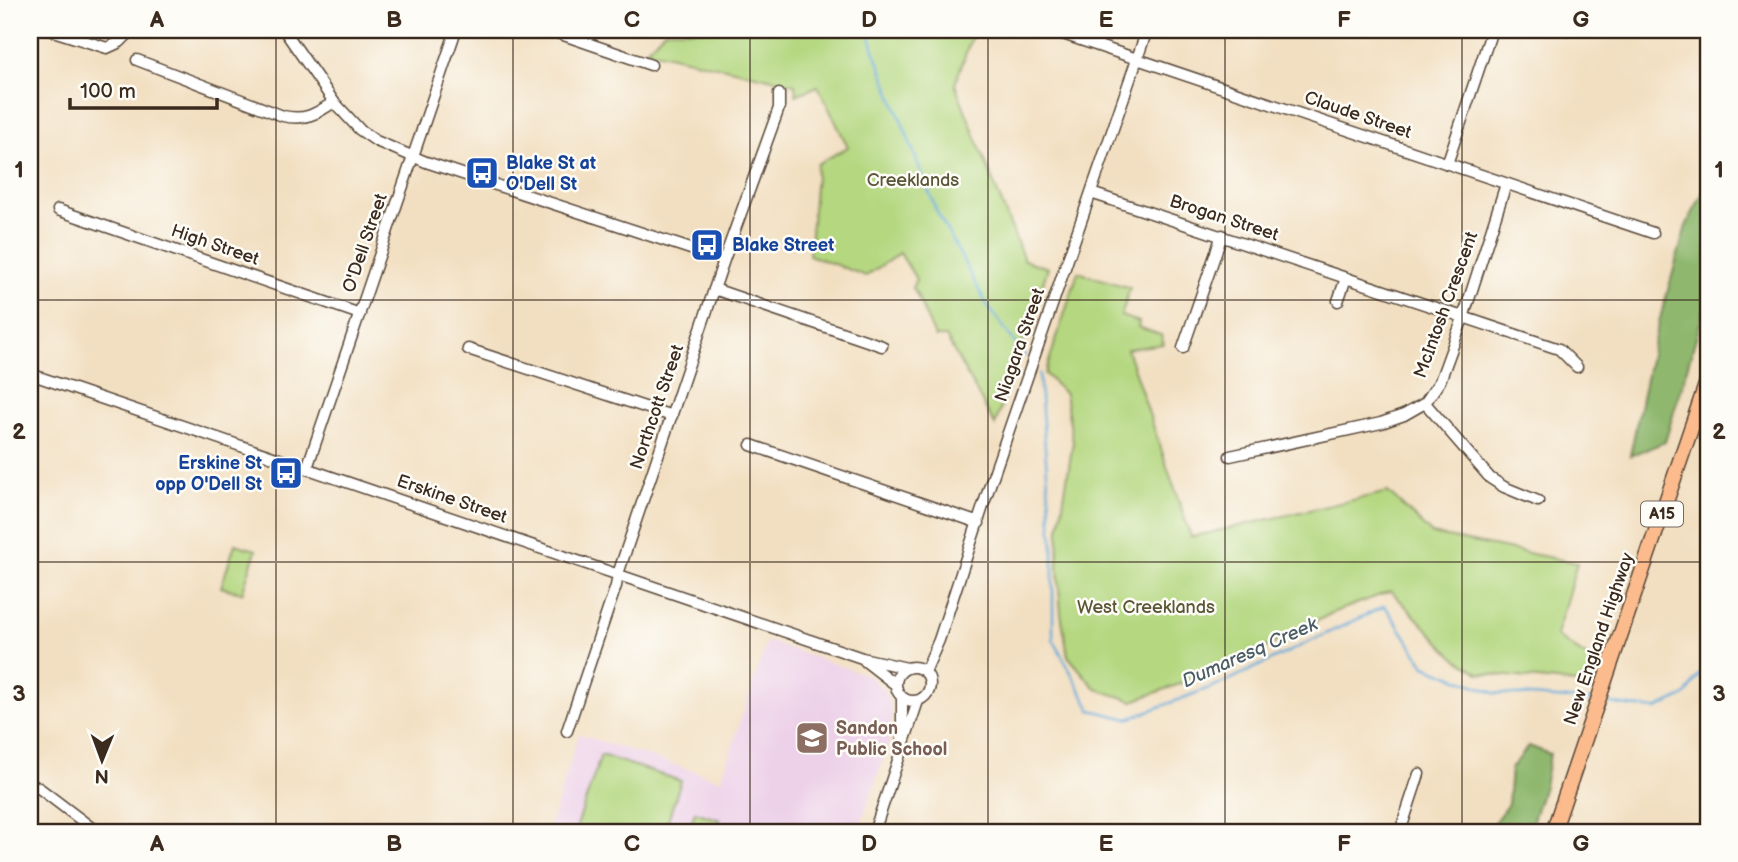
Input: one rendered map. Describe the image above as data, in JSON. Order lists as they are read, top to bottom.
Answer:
{
  "streets": {
    "highway": ["A15", "New England Highway"],
    "street": [
      "Claude Street",
      "Brogan Street",
      "O'Dell Street",
      "High Street",
      "McIntosh Crescent",
      "Niagara Street",
      "Northcott Street",
      "Erskine Street"
    ]
  },
  "crossings": [
    ["Claude Street", "McIntosh Crescent"],
    ["Claude Street", "Niagara Street"],
    ["Brogan Street", "McIntosh Crescent"],
    ["Brogan Street", "Niagara Street"],
    ["O'Dell Street", "High Street"],
    ["O'Dell Street", "Erskine Street"],
    ["Niagara Street", "Erskine Street"],
    ["Northcott Street", "Erskine Street"]
  ],
  "water": ["Dumaresq Creek"],
  "parks": ["Creeklands", "West Creeklands"],
  "places": {
    "bus stop": ["Blake St at O'Dell St", "Blake Street", "Erskine St opp O'Dell St"],
    "school or university": ["Sandon Public School"]
  },
  "scale_bar": "100 m",
  "north": "bottom",
  "grid": {
    "columns": [
      "A",
      "B",
      "C",
      "D",
      "E",
      "F",
      "G"
    ],
    "rows": ["1", "2", "3"]
  }
}
